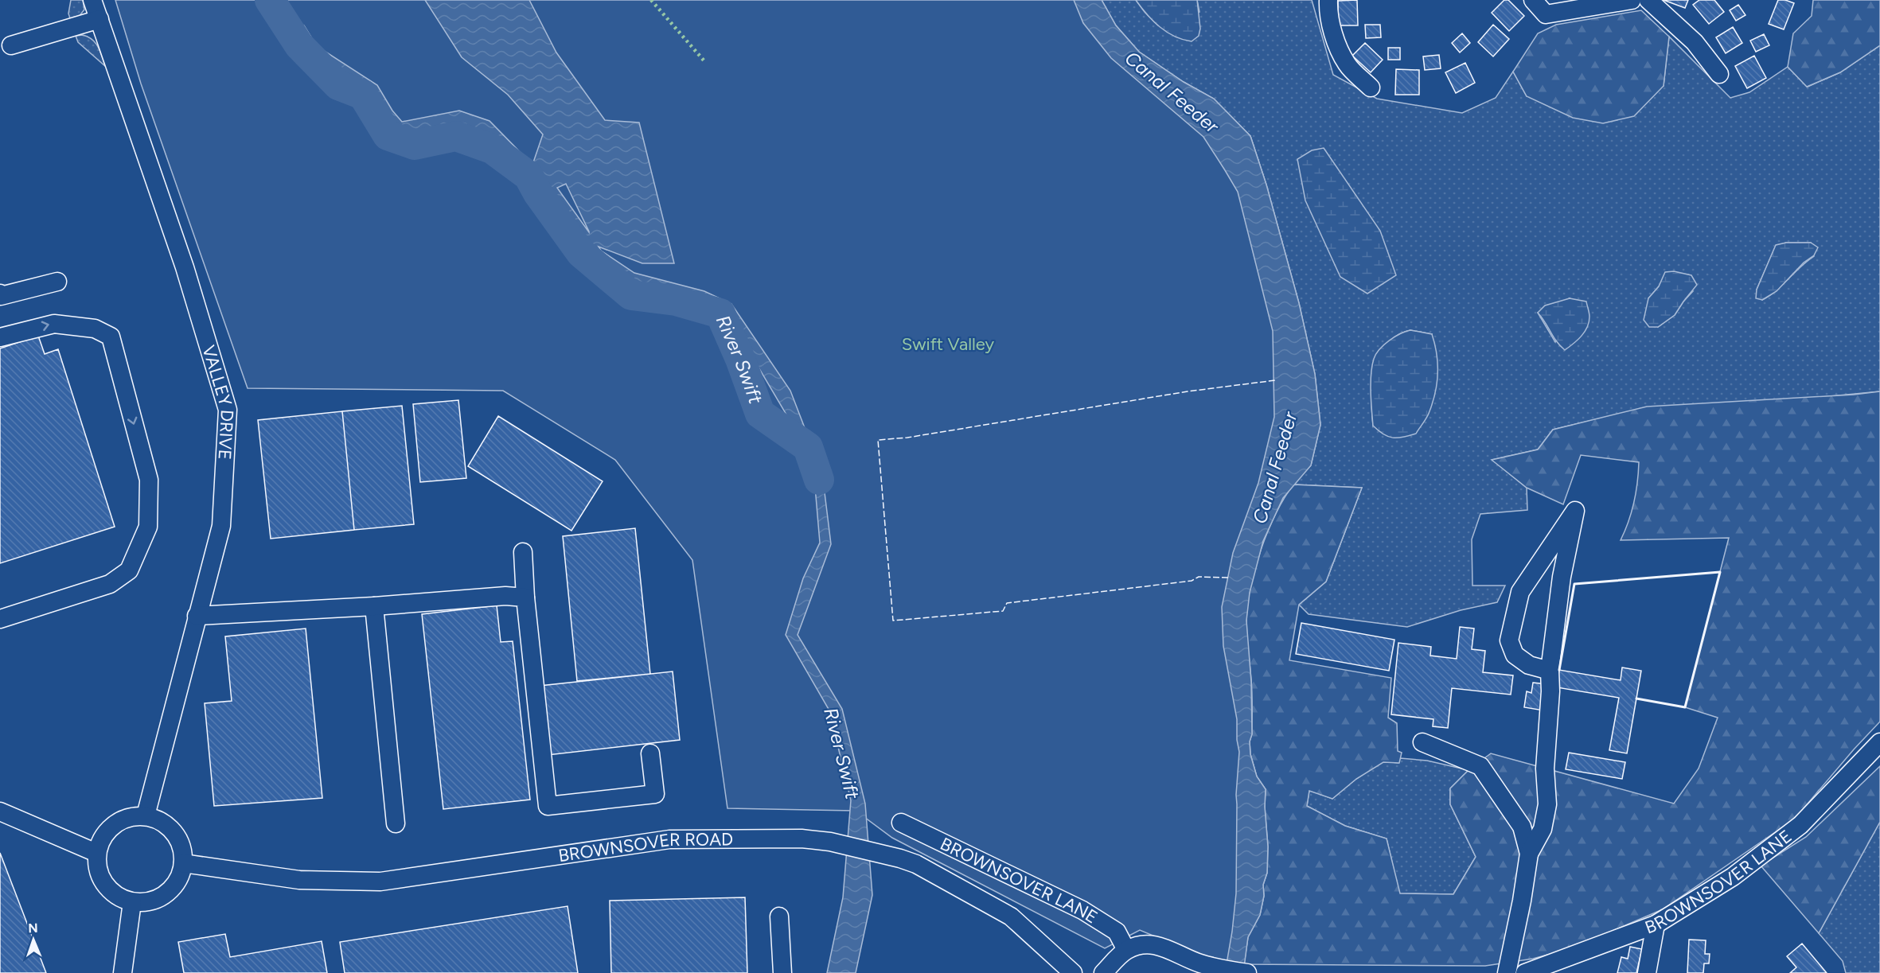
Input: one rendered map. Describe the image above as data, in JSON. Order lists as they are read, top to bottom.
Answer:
{
  "streets": {
    "street": ["VALLEY DRIVE", "BROWNSOVER ROAD", "BROWNSOVER LANE"]
  },
  "crossings": [
    ["VALLEY DRIVE", "BROWNSOVER ROAD"]
  ],
  "water": ["Canal Feeder", "River Swift"],
  "parks": ["Swift Valley"],
  "north": "top"
}
